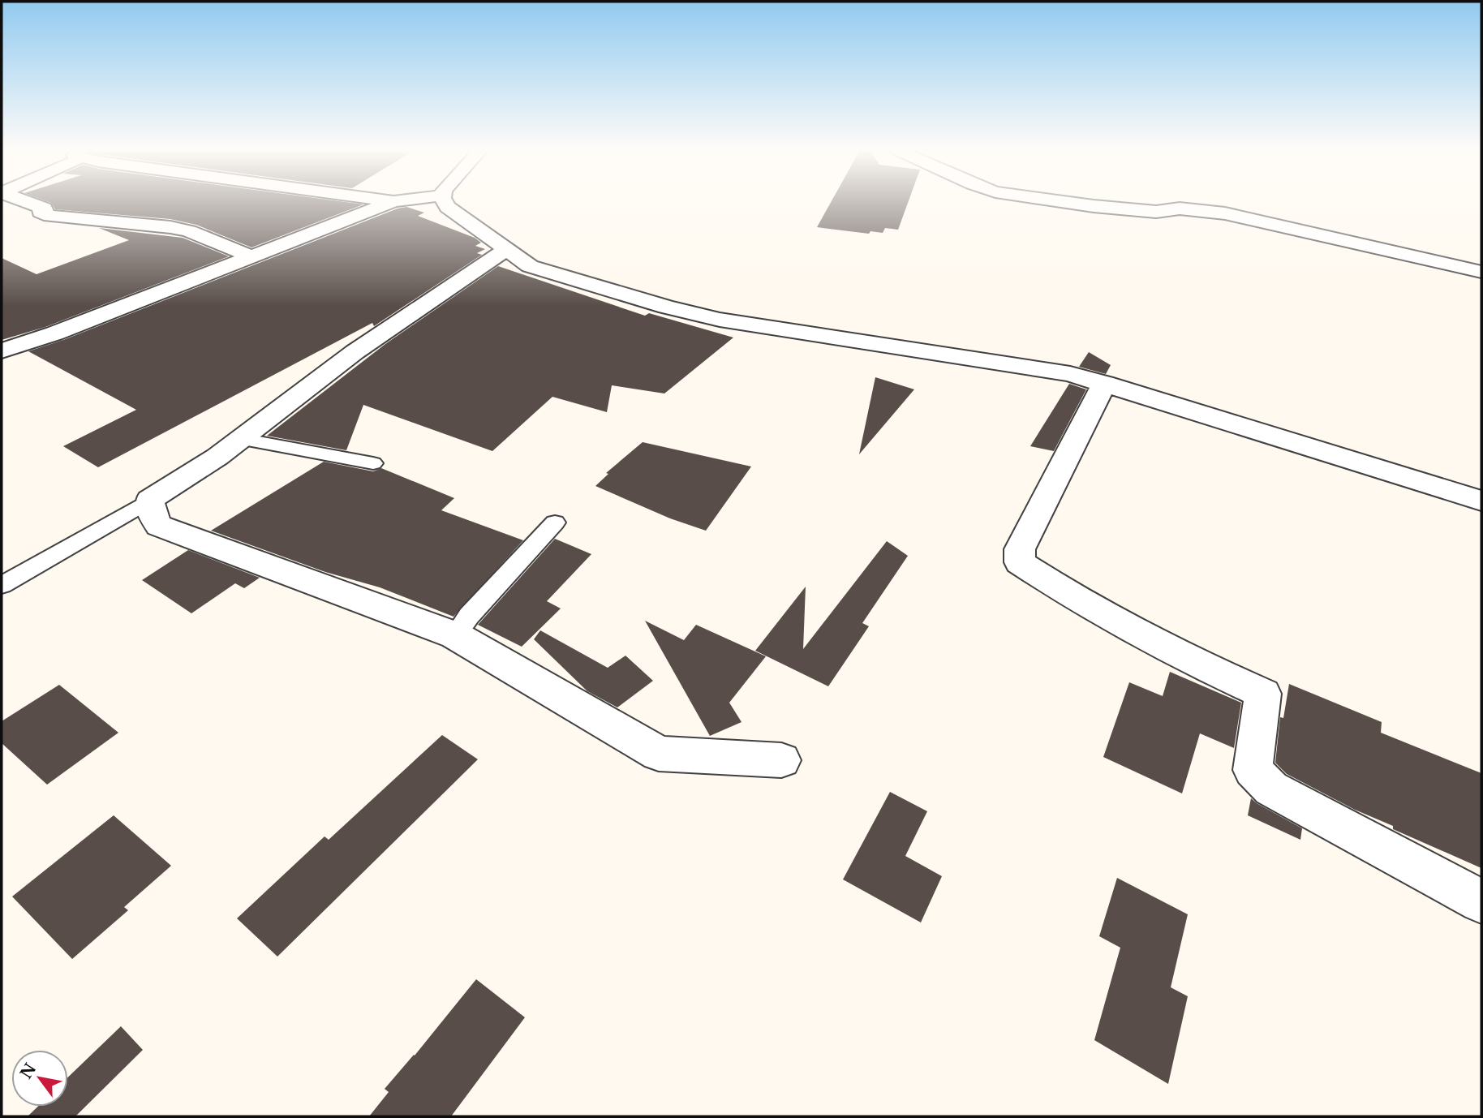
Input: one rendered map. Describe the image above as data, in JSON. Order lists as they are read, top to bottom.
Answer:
{
  "north": "top left"
}
